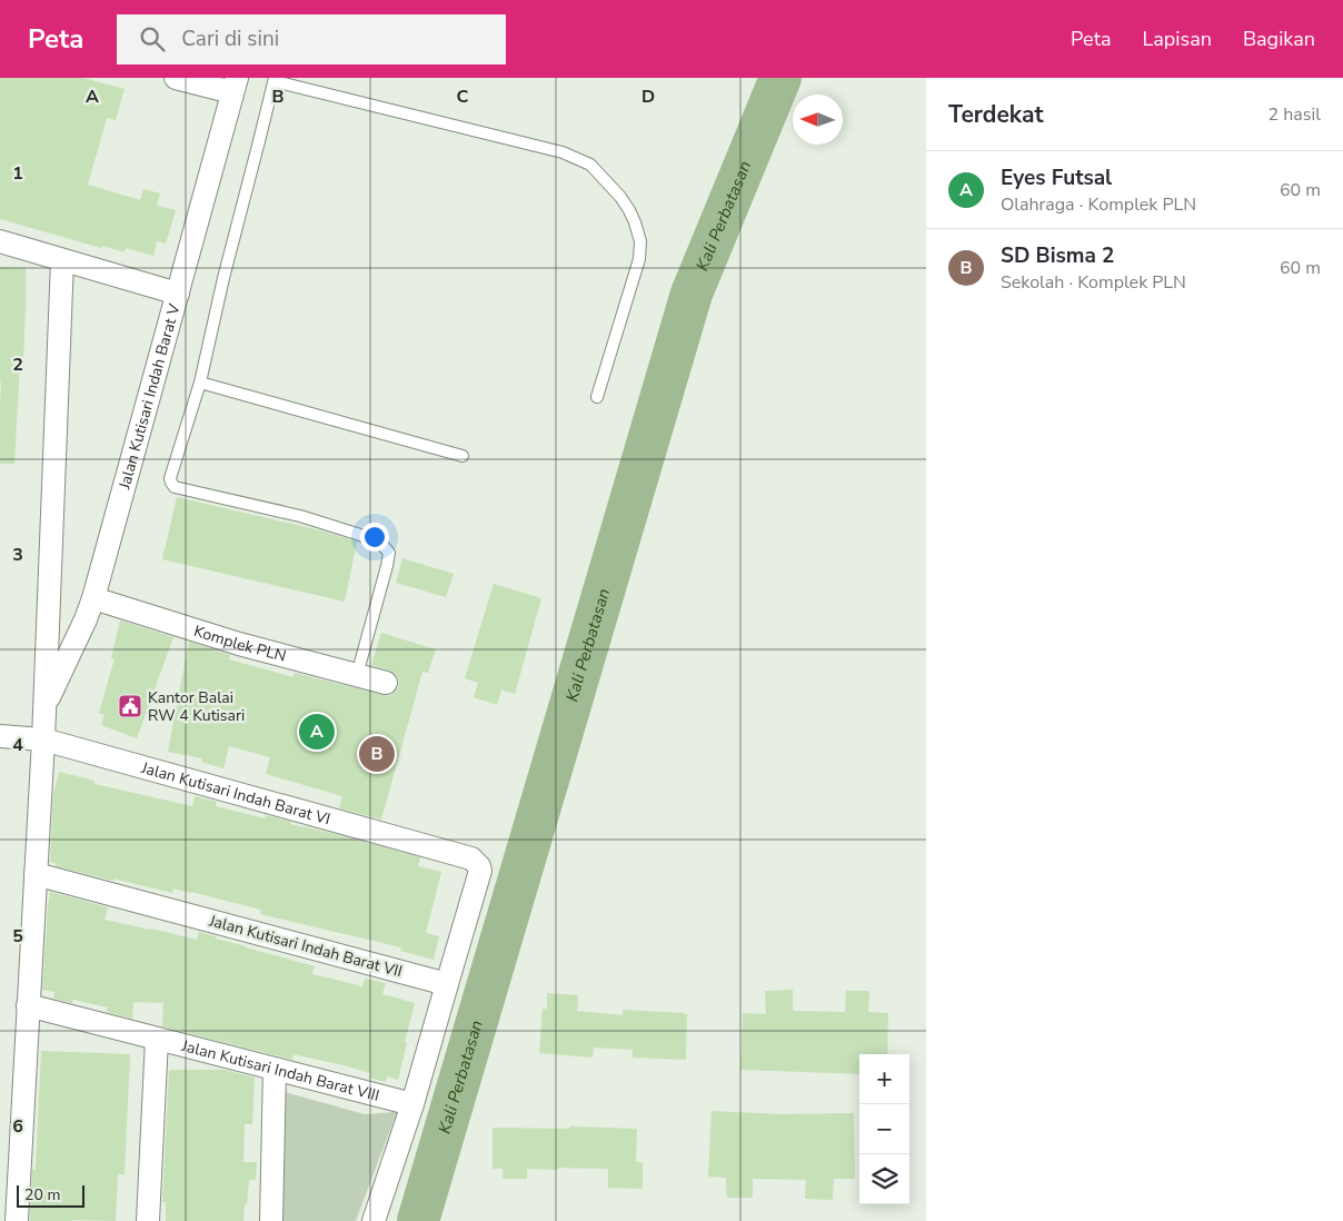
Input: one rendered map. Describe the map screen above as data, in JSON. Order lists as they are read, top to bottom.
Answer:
{
  "streets": {
    "street": [
      "Jalan Kutisari Indah Barat V",
      "Komplek PLN",
      "Jalan Kutisari Indah Barat VI",
      "Jalan Kutisari Indah Barat VII",
      "Jalan Kutisari Indah Barat VIII"
    ]
  },
  "crossings": [
    ["Jalan Kutisari Indah Barat V", "Komplek PLN"],
    ["Jalan Kutisari Indah Barat V", "Jalan Kutisari Indah Barat VI"],
    ["Jalan Kutisari Indah Barat V", "Jalan Kutisari Indah Barat VII"],
    ["Jalan Kutisari Indah Barat V", "Jalan Kutisari Indah Barat VIII"],
    ["Jalan Kutisari Indah Barat VI", "Jalan Kutisari Indah Barat VII"]
  ],
  "water": ["Kali Perbatasan"],
  "places": {
    "public building": ["Kantor Balai RW 4 Kutisari"]
  },
  "scale_bar": "20 m",
  "north": "left",
  "page": {
    "header": "Peta",
    "search": "Cari di sini",
    "nav": ["Peta", "Lapisan", "Bagikan"],
    "heading": ["Terdekat", "2 hasil"],
    "list": [
      {
        "mark": "A",
        "name": "Eyes Futsal",
        "note": "Olahraga · Komplek PLN",
        "value": "60 m"
      },
      {
        "mark": "B",
        "name": "SD Bisma 2",
        "note": "Sekolah · Komplek PLN",
        "value": "60 m"
      }
    ],
    "pins": ["A", "B"],
    "map_buttons": ["+", "−"],
    "scale": "20 m"
  },
  "grid": {
    "columns": [
      "A",
      "B",
      "C",
      "D"
    ],
    "rows": [
      "1",
      "2",
      "3",
      "4",
      "5",
      "6"
    ]
  }
}
